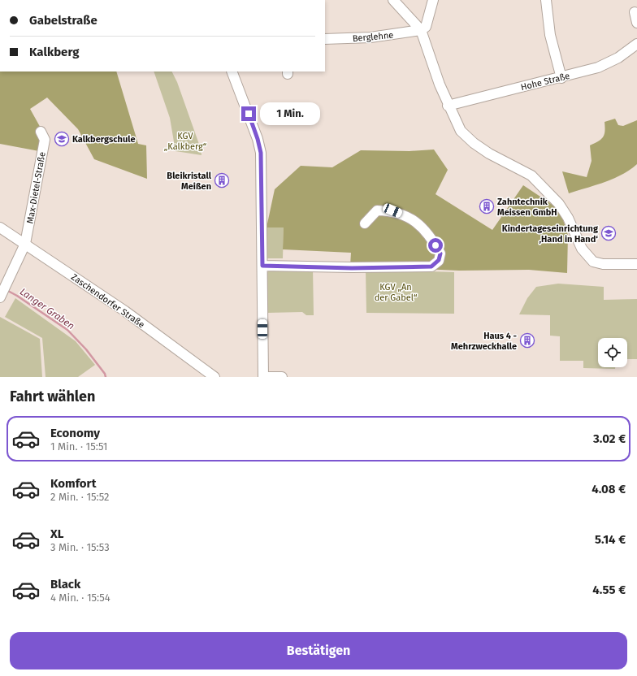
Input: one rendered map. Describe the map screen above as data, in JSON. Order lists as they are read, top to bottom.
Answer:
{
  "streets": {
    "street": [
      "Berglehne",
      "Hohe Straße",
      "Max-Dietel-Straße",
      "Zaschendorfer Straße"
    ]
  },
  "crossings": [
    ["Max-Dietel-Straße", "Zaschendorfer Straße"]
  ],
  "water": ["Langer Graben"],
  "parks": ["KGV „Kalkberg“", "KGV „An der Gabel“"],
  "places": {
    "school or university": ["Kalkbergschule", "Kindertageseinrichtung ‚Hand in Hand‘"],
    "building": ["Bleikristall Meißen", "Zahntechnik Meissen GmbH", "Haus 4 - Mehrzweckhalle"]
  },
  "page": {
    "banner": ["Gabelstraße", "Kalkberg"],
    "bubble": "1 Min.",
    "heading": "Fahrt wählen",
    "list": [
      {
        "name": "Economy",
        "note": "1 Min. · 15:51",
        "value": "3.02 €"
      },
      {
        "name": "Komfort",
        "note": "2 Min. · 15:52",
        "value": "4.08 €"
      },
      {
        "name": "XL",
        "note": "3 Min. · 15:53",
        "value": "5.14 €"
      },
      {
        "name": "Black",
        "note": "4 Min. · 15:54",
        "value": "4.55 €"
      }
    ],
    "buttons": "Bestätigen"
  }
}
